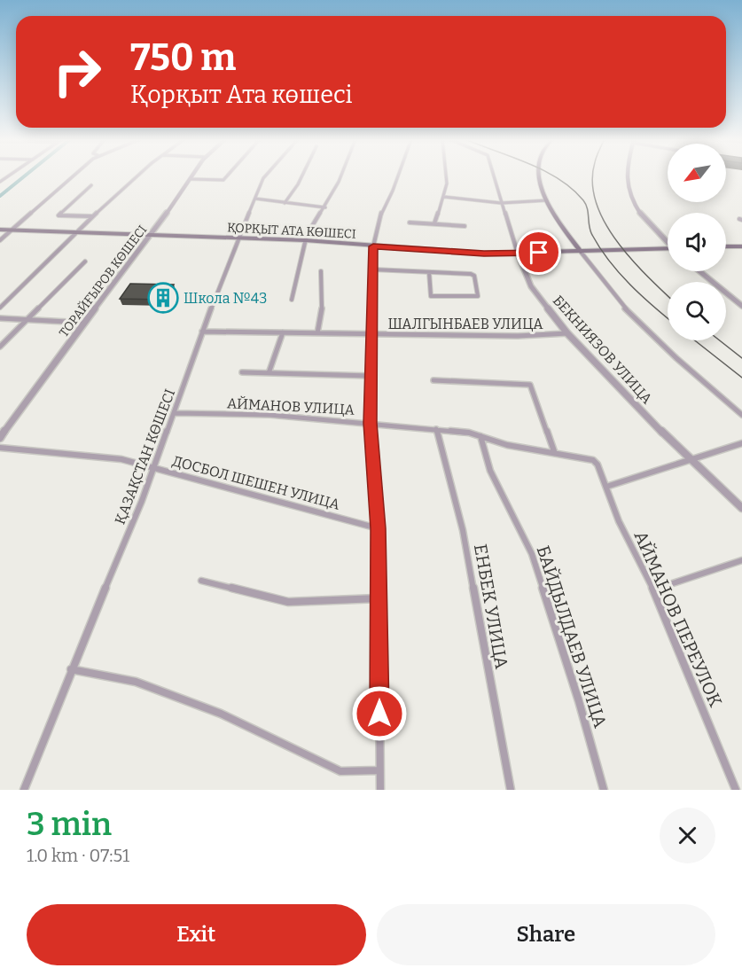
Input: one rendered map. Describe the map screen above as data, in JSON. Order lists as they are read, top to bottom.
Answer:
{
  "streets": {
    "main road": ["ҚОРҚЫТ АТА КӨШЕСІ"],
    "street": [
      "ТОРАЙҒЫРОВ КӨШЕСІ",
      "ШАЛГЫНБАЕВ УЛИЦА",
      "БЕКНИЯЗОВ УЛИЦА",
      "АЙМАНОВ УЛИЦА",
      "ҚАЗАҚСТАН КӨШЕСІ",
      "ДОСБОЛ ШЕШЕН УЛИЦА",
      "ЕНБЕК УЛИЦА",
      "АЙМАНОВ ПЕРЕУЛОК",
      "БАЙДЫЛДАЕВ УЛИЦА"
    ]
  },
  "crossings": [
    ["ҚОРҚЫТ АТА КӨШЕСІ", "ТОРАЙҒЫРОВ КӨШЕСІ"],
    ["ҚОРҚЫТ АТА КӨШЕСІ", "БЕКНИЯЗОВ УЛИЦА"],
    ["ҚОРҚЫТ АТА КӨШЕСІ", "ҚАЗАҚСТАН КӨШЕСІ"],
    ["ШАЛГЫНБАЕВ УЛИЦА", "БЕКНИЯЗОВ УЛИЦА"],
    ["ШАЛГЫНБАЕВ УЛИЦА", "ҚАЗАҚСТАН КӨШЕСІ"],
    ["АЙМАНОВ УЛИЦА", "ҚАЗАҚСТАН КӨШЕСІ"],
    ["АЙМАНОВ УЛИЦА", "ЕНБЕК УЛИЦА"],
    ["АЙМАНОВ УЛИЦА", "АЙМАНОВ ПЕРЕУЛОК"],
    ["АЙМАНОВ УЛИЦА", "БАЙДЫЛДАЕВ УЛИЦА"],
    ["ҚАЗАҚСТАН КӨШЕСІ", "ДОСБОЛ ШЕШЕН УЛИЦА"]
  ],
  "places": {
    "building": ["Школа №43"]
  },
  "north": "bottom left",
  "page": {
    "turn": ["750 m", "Қорқыт Ата көшесі"],
    "heading": ["3 min", "1.0 km · 07:51"],
    "buttons": ["Exit", "Share"]
  }
}
